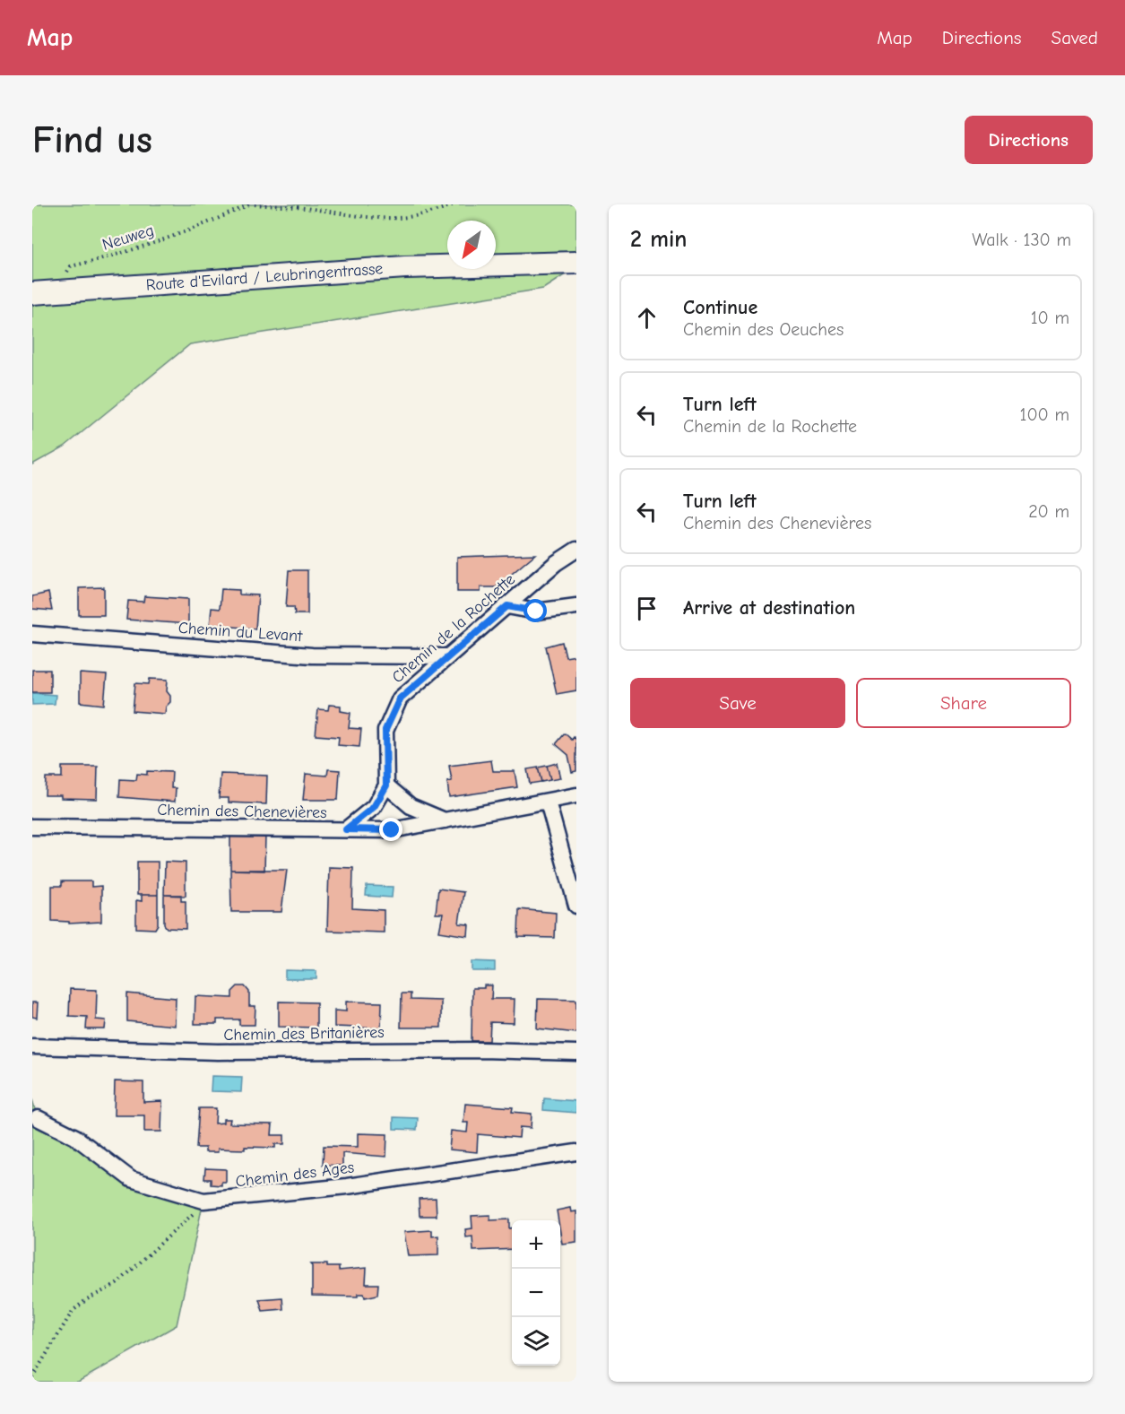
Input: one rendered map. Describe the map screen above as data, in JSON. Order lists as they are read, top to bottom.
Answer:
{
  "streets": {
    "street": [
      "Route d'Evilard / Leubringentrasse",
      "Chemin de la Rochette",
      "Chemin du Levant",
      "Chemin des Chenevières",
      "Chemin des Britanières",
      "Chemin des Ages"
    ],
    "path": ["Neuweg"]
  },
  "crossings": [
    ["Neuweg", "Route d'Evilard / Leubringentrasse"],
    ["Chemin de la Rochette", "Chemin du Levant"]
  ],
  "north": "bottom left",
  "page": {
    "header": "Map",
    "nav": ["Map", "Directions", "Saved"],
    "buttons": [
      "Directions",
      ["Save", "Share"]
    ],
    "title": "Find us",
    "heading": ["2 min", "Walk · 130 m"],
    "list": [
      ["Continue", "Chemin des Oeuches", "10 m"],
      ["Turn left", "Chemin de la Rochette", "100 m"],
      ["Turn left", "Chemin des Chenevières", "20 m"],
      "Arrive at destination"
    ],
    "map_buttons": ["+", "−"]
  }
}
